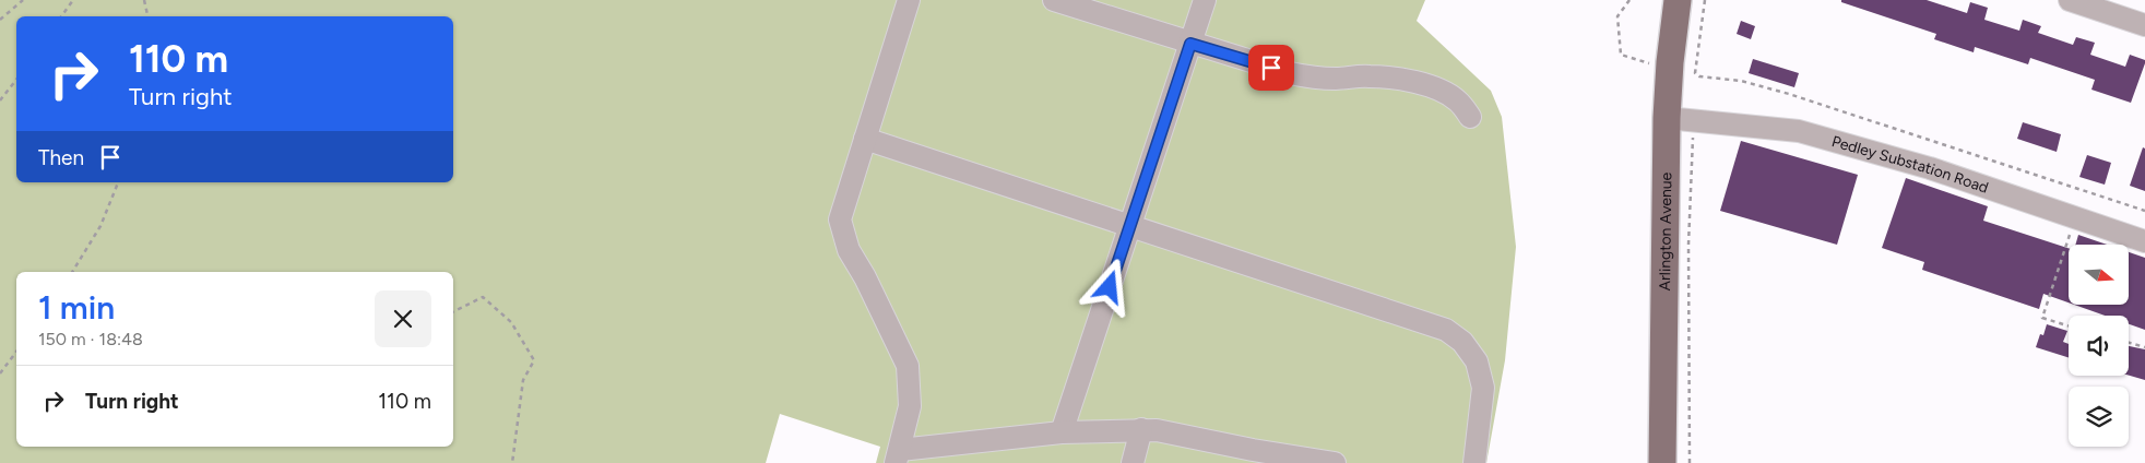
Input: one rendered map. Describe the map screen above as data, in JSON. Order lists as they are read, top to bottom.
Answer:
{
  "streets": {
    "main road": ["Arlington Avenue"],
    "street": ["Pedley Substation Road"]
  },
  "crossings": [
    ["Pedley Substation Road", "Arlington Avenue"]
  ],
  "north": "right",
  "page": {
    "turn": ["110 m", "Turn right"],
    "then": "Then",
    "heading": ["1 min", "150 m · 18:48"],
    "list": [
      {
        "name": "Turn right",
        "value": "110 m"
      }
    ]
  }
}
